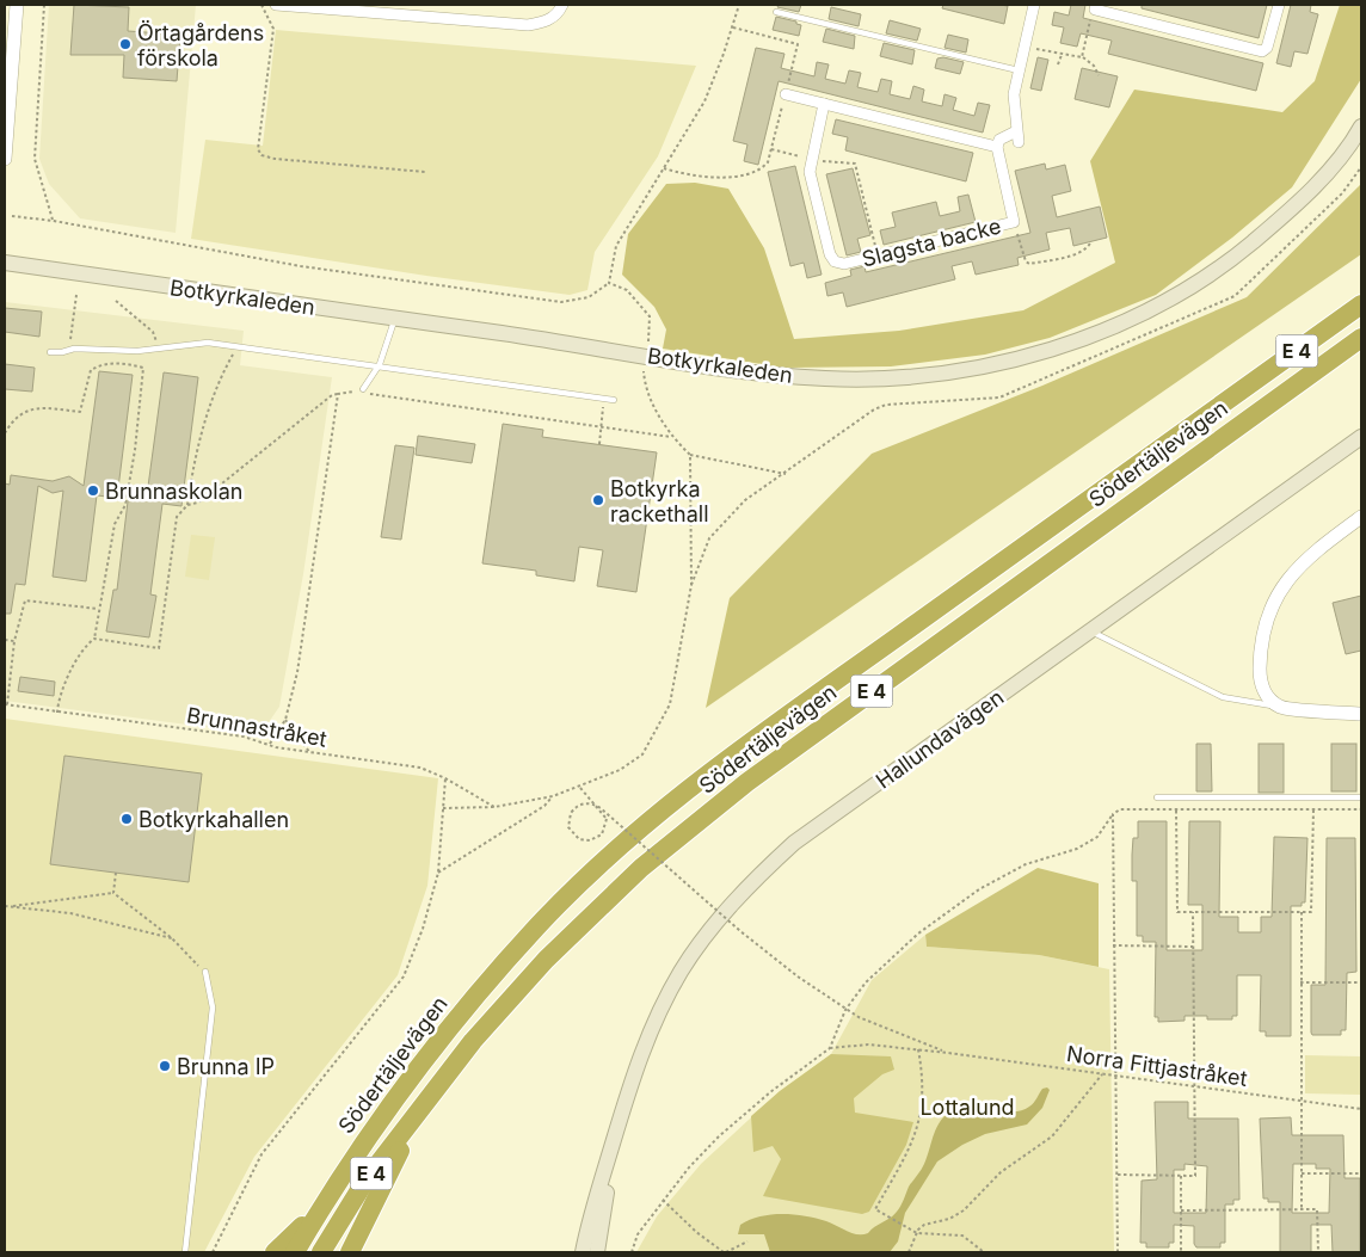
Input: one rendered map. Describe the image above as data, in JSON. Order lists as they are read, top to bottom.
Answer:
{
  "streets": {
    "highway": ["E 4", "Södertäljevägen"],
    "main road": ["Botkyrkaleden", "Hallundavägen"],
    "street": ["Slagsta backe"],
    "path": ["Brunnastråket", "Norra Fittjastråket"]
  },
  "crossings": [
    ["E 4", "Södertäljevägen"]
  ],
  "parks": ["Lottalund"],
  "places": [
    "Örtagårdens förskola",
    "Brunnaskolan",
    "Botkyrka rackethall",
    "Botkyrkahallen",
    "Brunna IP"
  ]
}
